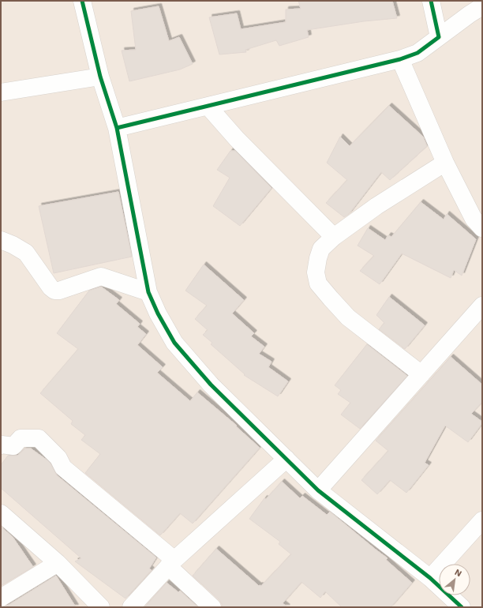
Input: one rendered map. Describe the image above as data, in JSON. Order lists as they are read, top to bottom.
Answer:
{
  "north": "top right"
}
